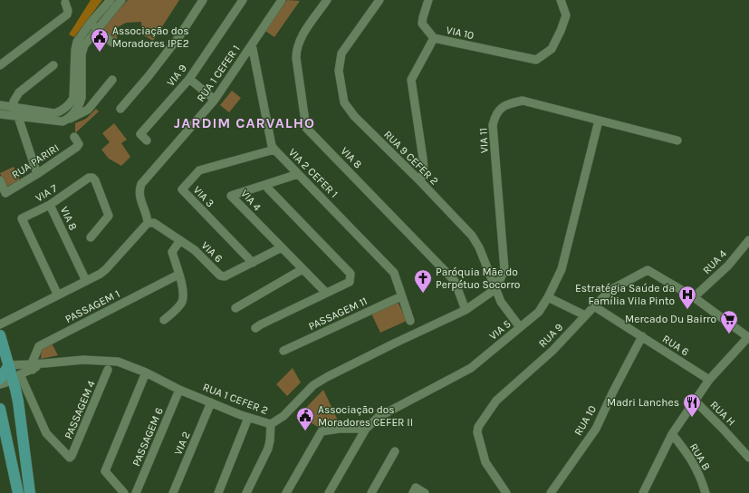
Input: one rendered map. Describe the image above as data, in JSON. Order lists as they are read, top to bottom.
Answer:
{
  "streets": {
    "street": [
      "VIA 10",
      "RUA 1 CEFER 1",
      "VIA 9",
      "VIA 11",
      "VIA 8",
      "RUA 9 CEFER 2",
      "RUA PARIRI",
      "VIA 2 CEFER 1",
      "VIA 7",
      "VIA 3",
      "VIA 4",
      "VIA 6",
      "RUA 4",
      "PASSAGEM 1",
      "PASSAGEM 11",
      "VIA 5",
      "RUA 9",
      "RUA 6",
      "RUA 1 CEFER 2",
      "PASSAGEM 4",
      "RUA H",
      "RUA 10",
      "PASSAGEM 6",
      "VIA 2",
      "RUA B"
    ]
  },
  "crossings": [
    ["VIA 10", "RUA 9 CEFER 2"],
    ["RUA 1 CEFER 1", "VIA 2 CEFER 1"],
    ["RUA 1 CEFER 1", "VIA 6"],
    ["VIA 11", "RUA 9 CEFER 2"],
    ["VIA 11", "VIA 5"],
    ["VIA 11", "RUA 1 CEFER 2"],
    ["VIA 8", "VIA 7"],
    ["VIA 8", "RUA 1 CEFER 2"],
    ["RUA 9 CEFER 2", "VIA 5"],
    ["RUA 9 CEFER 2", "RUA 1 CEFER 2"],
    ["VIA 2 CEFER 1", "VIA 3"],
    ["VIA 2 CEFER 1", "VIA 4"],
    ["VIA 2 CEFER 1", "PASSAGEM 11"],
    ["VIA 3", "VIA 6"],
    ["VIA 4", "VIA 6"],
    ["RUA 4", "RUA 9"],
    ["PASSAGEM 1", "RUA 1 CEFER 2"],
    ["RUA 9", "RUA 6"],
    ["RUA 6", "RUA 10"],
    ["RUA 1 CEFER 2", "PASSAGEM 4"],
    ["RUA 1 CEFER 2", "PASSAGEM 6"],
    ["RUA 1 CEFER 2", "VIA 2"]
  ],
  "districts": ["JARDIM CARVALHO"],
  "places": {
    "public building": ["Associação dos Moradores IPE2", "Associação dos Moradores CEFER II"],
    "church": ["Paróquia Mãe do Perpétuo Socorro"],
    "hospital": ["Estratégia Saúde da Família Vila Pinto"],
    "supermarket": ["Mercado Du Bairro"],
    "restaurant": ["Madri Lanches"]
  }
}
